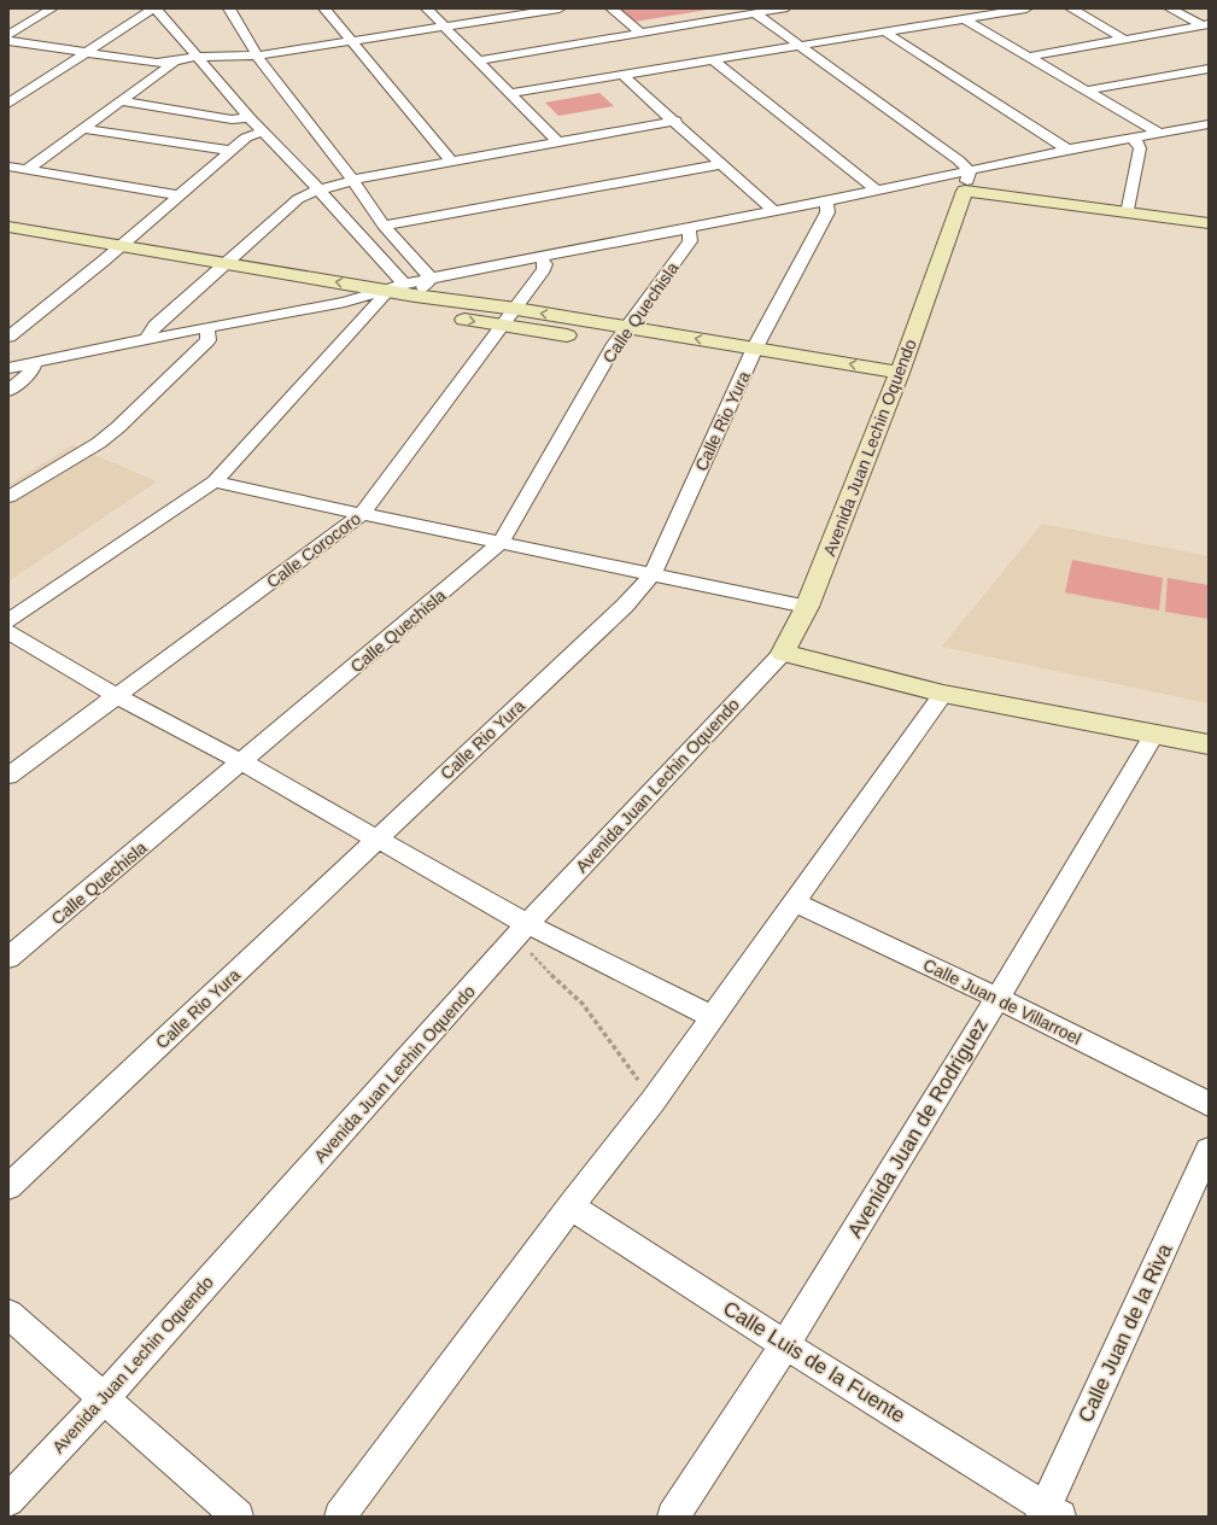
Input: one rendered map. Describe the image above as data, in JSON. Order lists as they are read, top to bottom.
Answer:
{
  "streets": {
    "street": [
      "Calle Quechisla",
      "Calle Rio Yura",
      "Avenida Juan Lechin Oquendo",
      "Calle Corocoro",
      "Calle Juan de Villarroel",
      "Avenida Juan de Rodriguez",
      "Calle Juan de la Riva",
      "Calle Luis de la Fuente"
    ]
  },
  "crossings": [
    ["Calle Juan de Villarroel", "Avenida Juan de Rodriguez"],
    ["Avenida Juan de Rodriguez", "Calle Luis de la Fuente"],
    ["Calle Juan de la Riva", "Calle Luis de la Fuente"]
  ]
}
